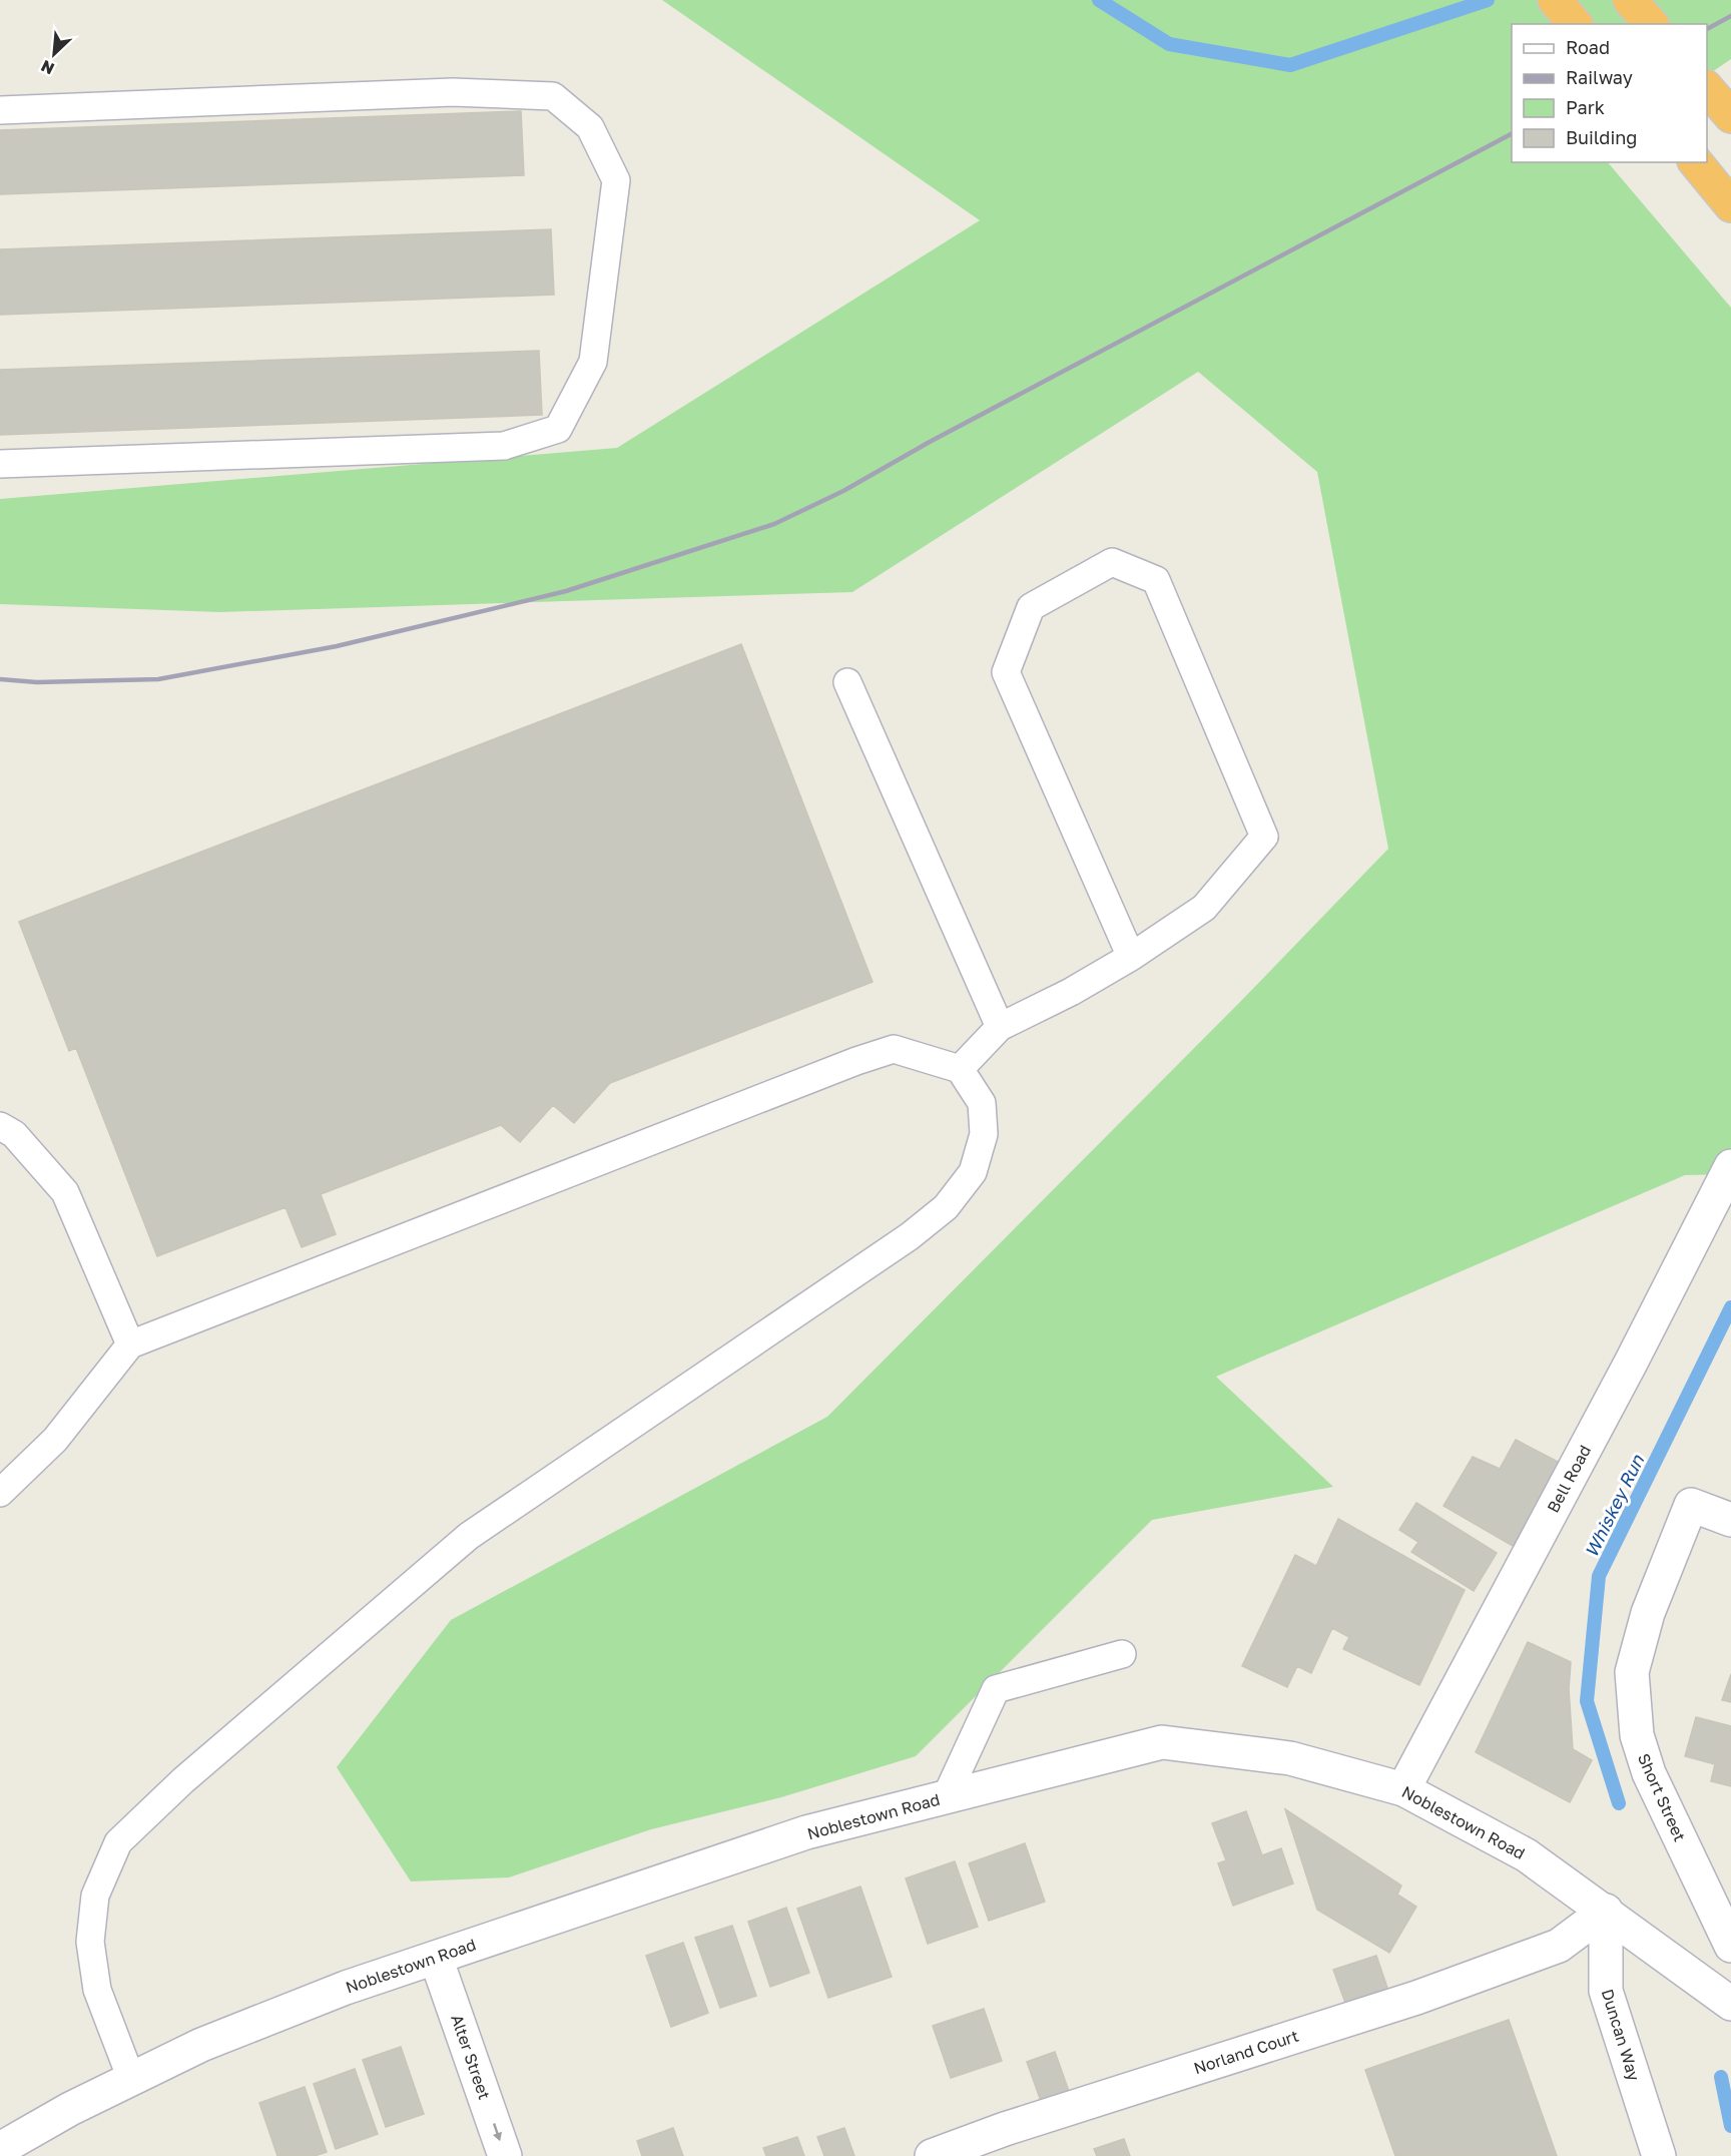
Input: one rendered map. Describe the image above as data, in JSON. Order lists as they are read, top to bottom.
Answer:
{
  "streets": {
    "street": [
      "Bell Road",
      "Short Street",
      "Noblestown Road",
      "Duncan Way",
      "Norland Court",
      "Alter Street"
    ]
  },
  "crossings": [
    ["Bell Road", "Noblestown Road"],
    ["Noblestown Road", "Duncan Way"],
    ["Noblestown Road", "Norland Court"],
    ["Noblestown Road", "Alter Street"],
    ["Duncan Way", "Norland Court"]
  ],
  "one_way": ["Alter Street"],
  "water": ["Whiskey Run"],
  "legend": [
    "Road",
    "Railway",
    "Park",
    "Building"
  ],
  "north": "bottom left"
}
